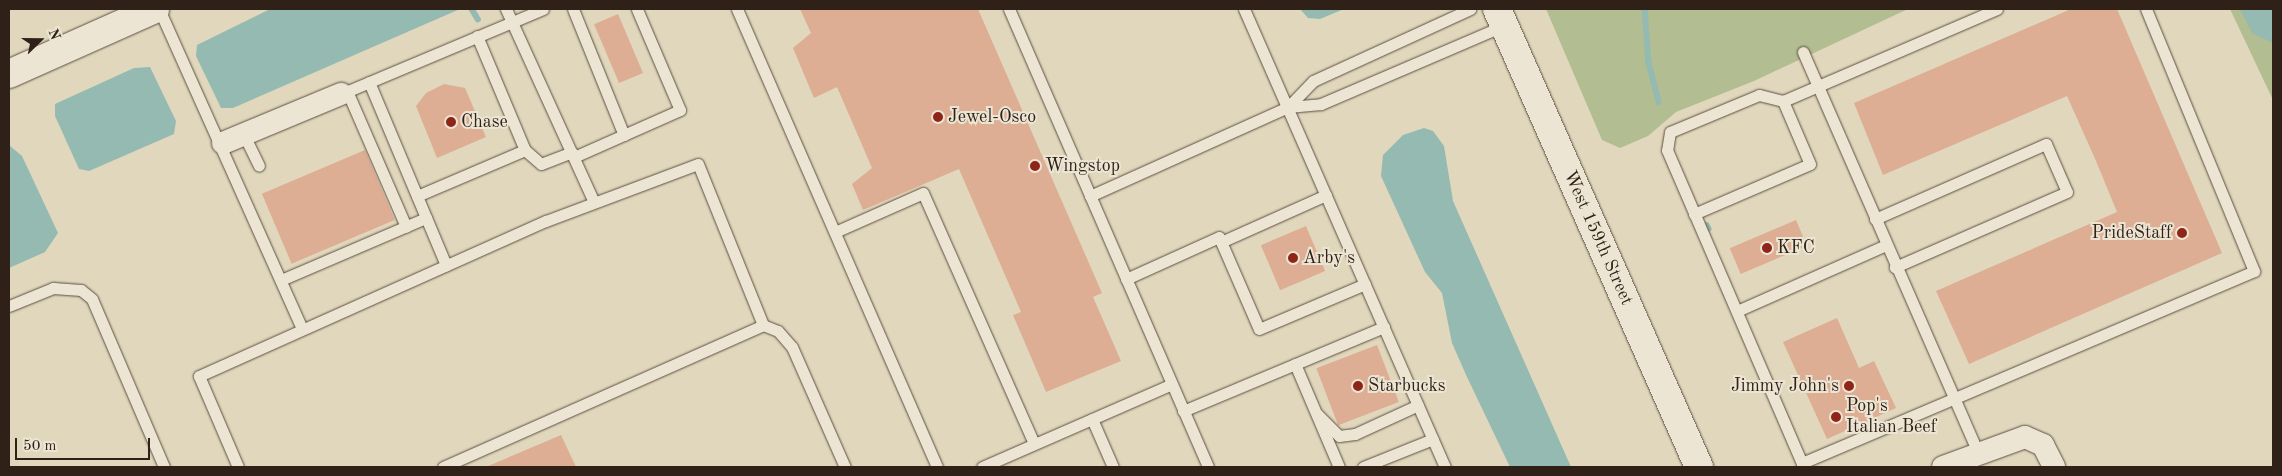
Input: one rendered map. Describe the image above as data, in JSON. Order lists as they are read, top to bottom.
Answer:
{
  "streets": {
    "main road": ["West 159th Street"]
  },
  "places": [
    "Jewel-Osco",
    "Chase",
    "Wingstop",
    "PrideStaff",
    "KFC",
    "Arby's",
    "Starbucks",
    "Jimmy John's",
    "Pop's Italian Beef"
  ],
  "scale_bar": "50 m",
  "north": "right"
}
